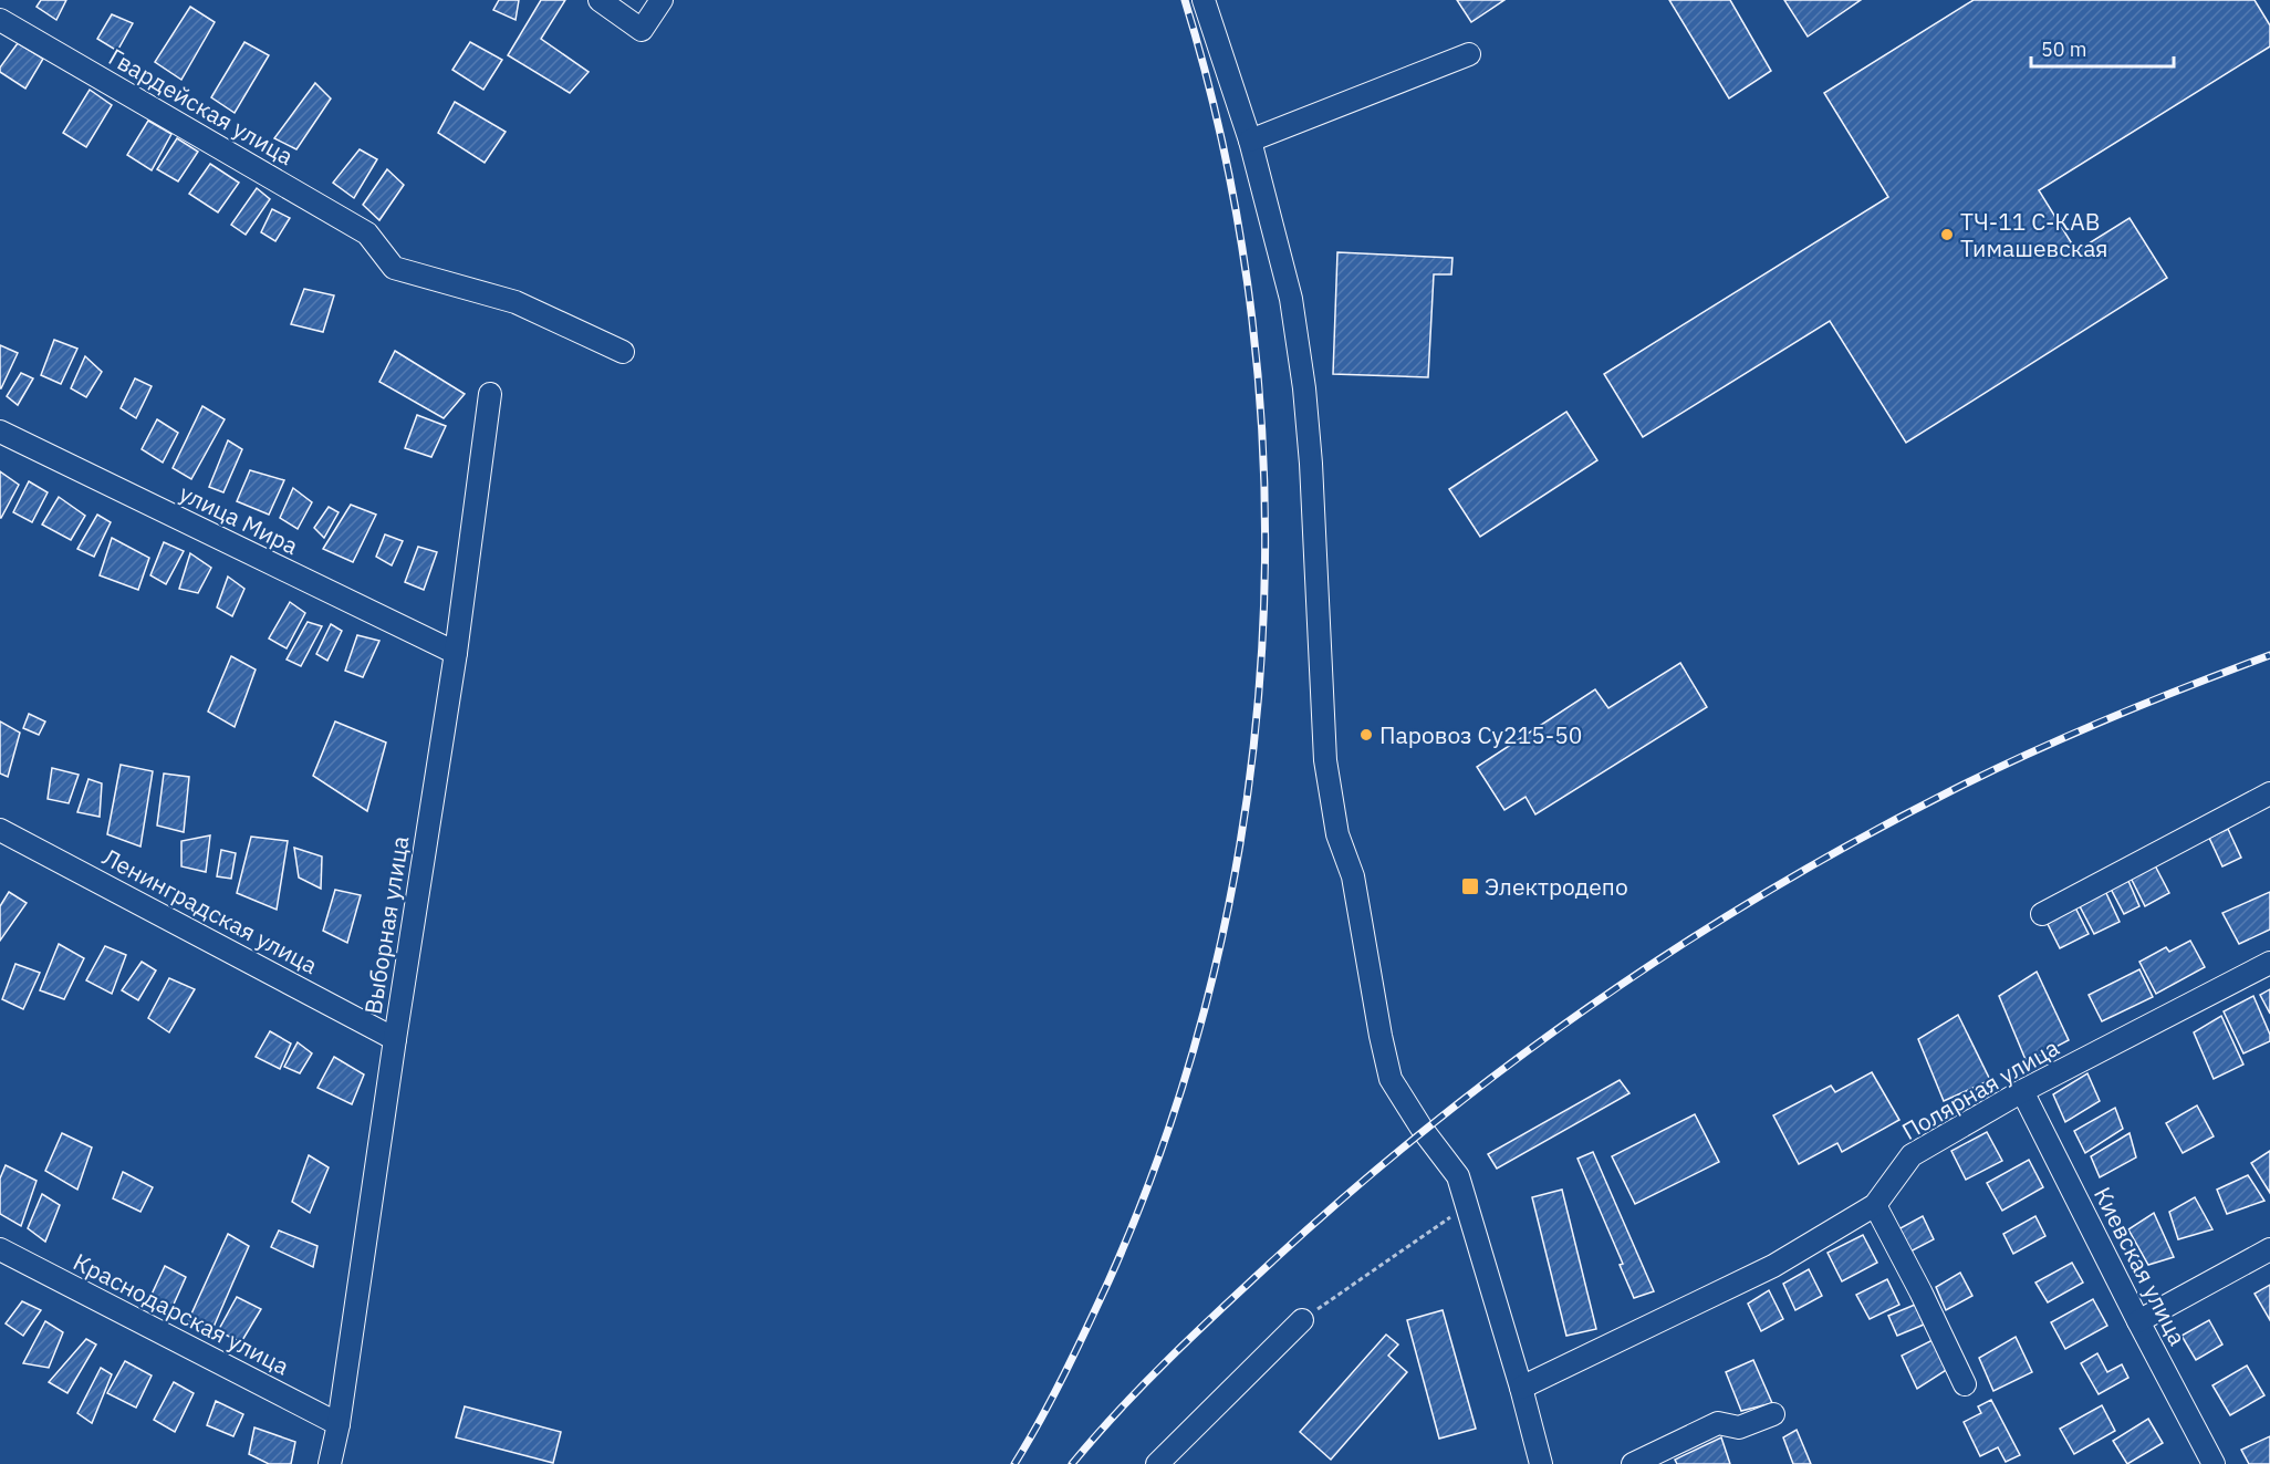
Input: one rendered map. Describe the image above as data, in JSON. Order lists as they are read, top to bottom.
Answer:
{
  "streets": {
    "street": [
      "Гвардейская улица",
      "улица Мира",
      "Ленинградская улица",
      "Выборная улица",
      "Полярная улица",
      "Киевская улица",
      "Краснодарская улица"
    ]
  },
  "crossings": [
    ["улица Мира", "Выборная улица"],
    ["Ленинградская улица", "Выборная улица"],
    ["Выборная улица", "Краснодарская улица"],
    ["Полярная улица", "Киевская улица"]
  ],
  "places": {
    "other": ["ТЧ-11 С-КАВ Тимашевская", "Паровоз Су215-50"],
    "transit": ["Электродепо"]
  },
  "scale_bar": "50 m"
}
